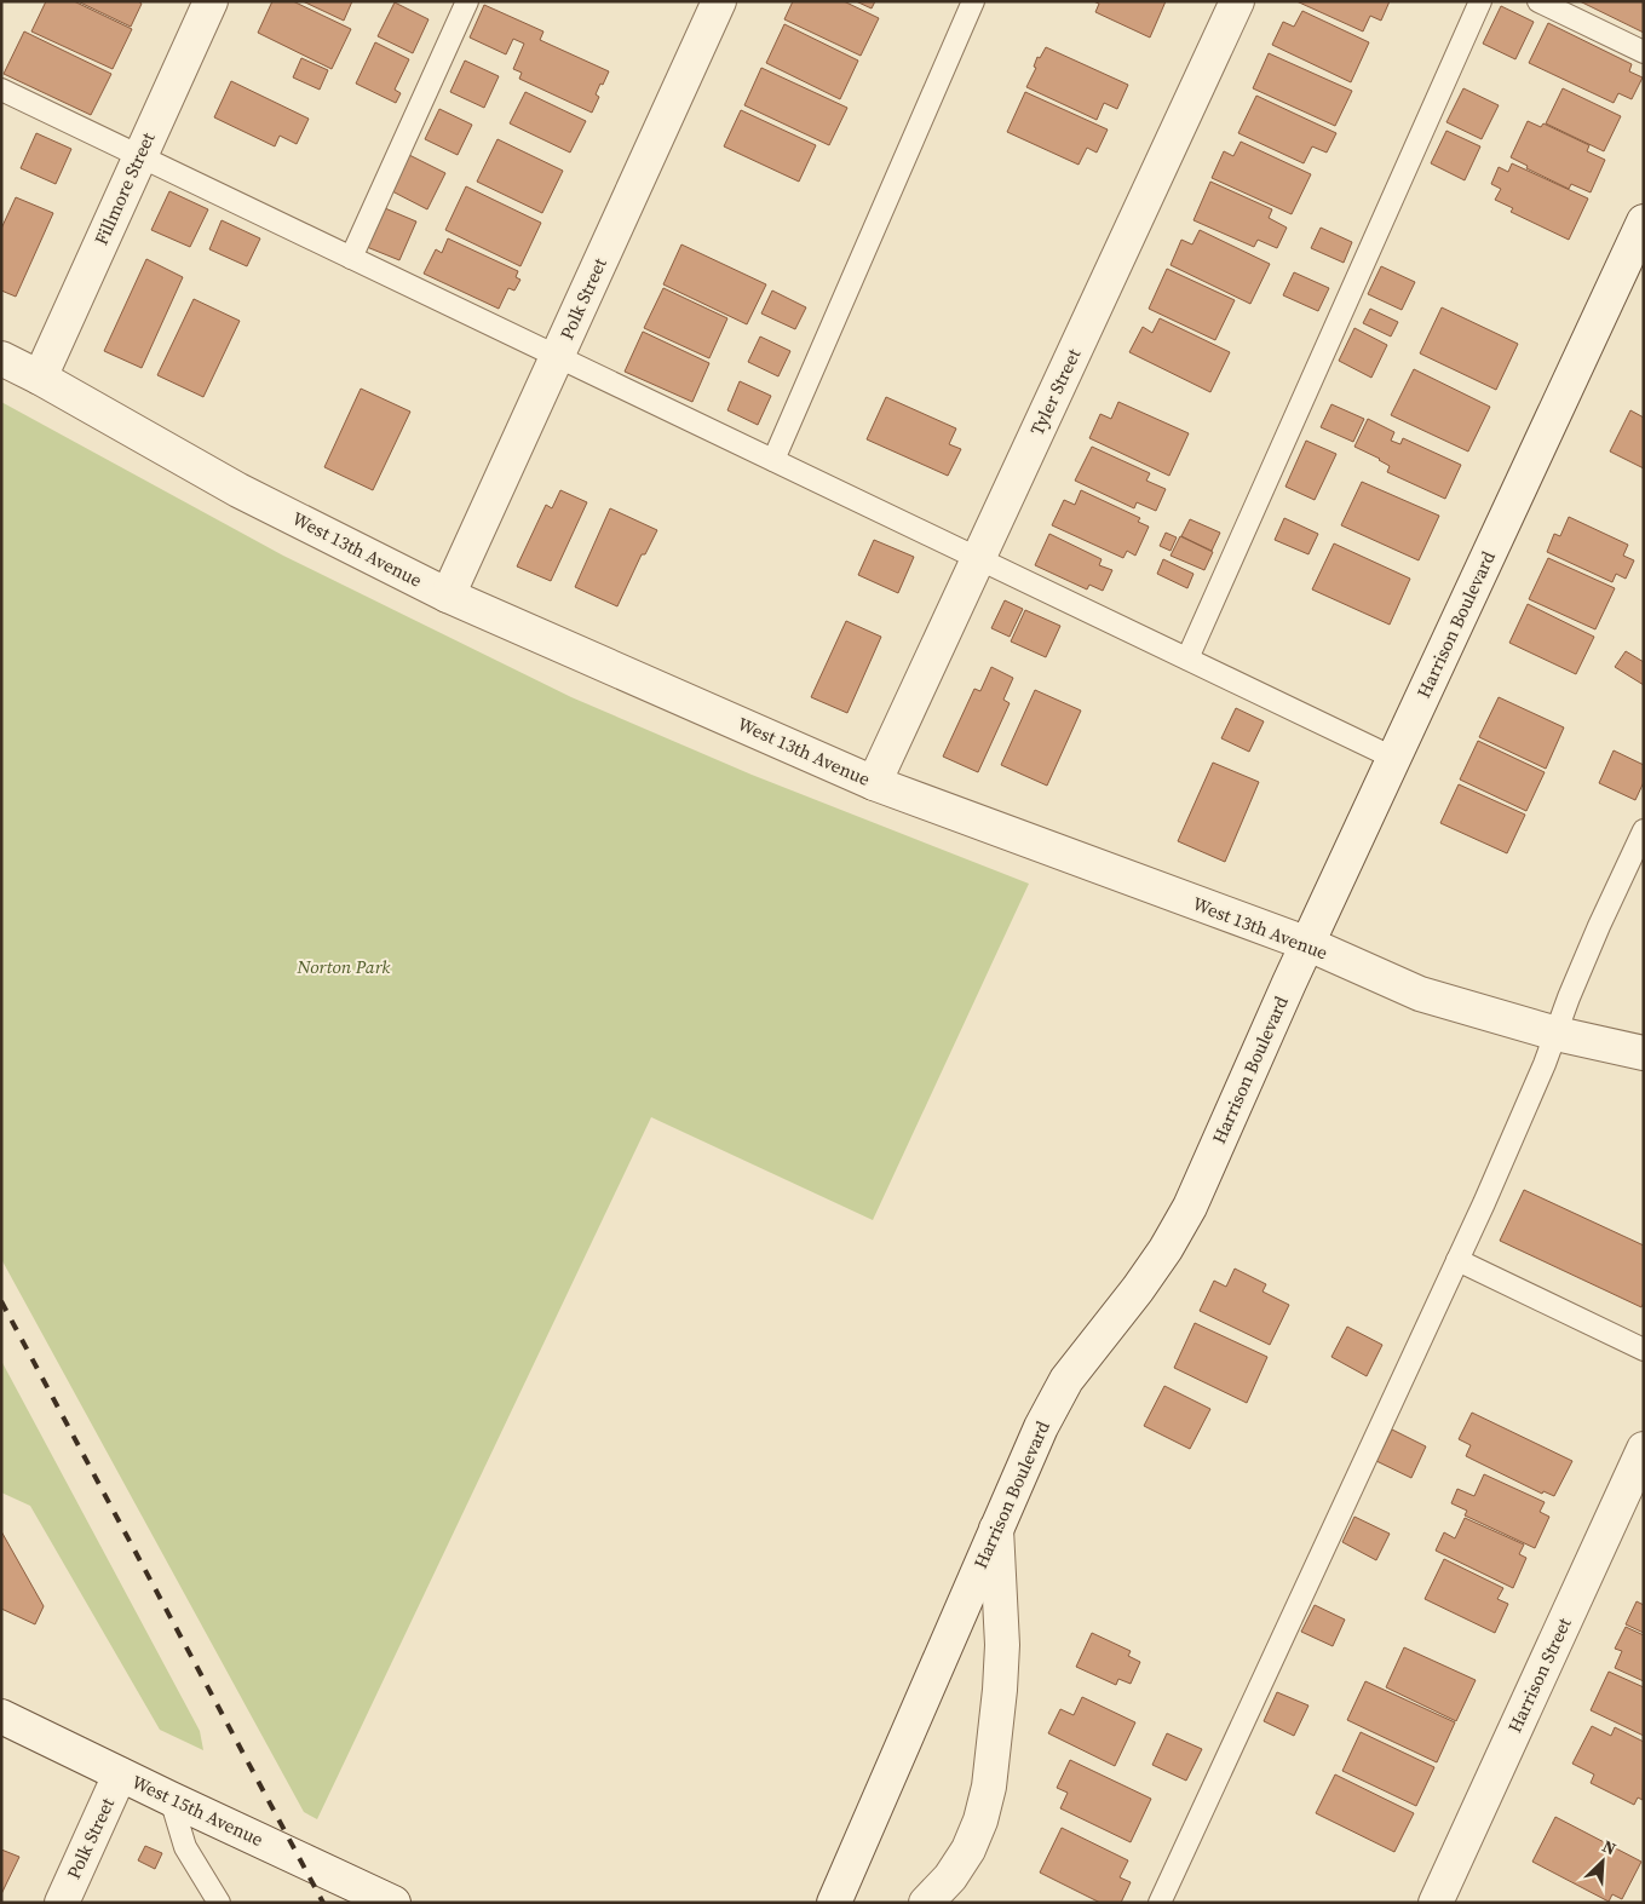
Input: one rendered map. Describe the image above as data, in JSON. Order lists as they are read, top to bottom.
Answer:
{
  "streets": {
    "street": [
      "Fillmore Street",
      "Polk Street",
      "Tyler Street",
      "West 13th Avenue",
      "Harrison Boulevard",
      "Harrison Street",
      "West 15th Avenue"
    ]
  },
  "crossings": [
    ["Fillmore Street", "West 13th Avenue"],
    ["Polk Street", "West 13th Avenue"],
    ["Polk Street", "West 15th Avenue"],
    ["Tyler Street", "West 13th Avenue"],
    ["West 13th Avenue", "Harrison Boulevard"]
  ],
  "parks": ["Norton Park"],
  "north": "top right"
}
